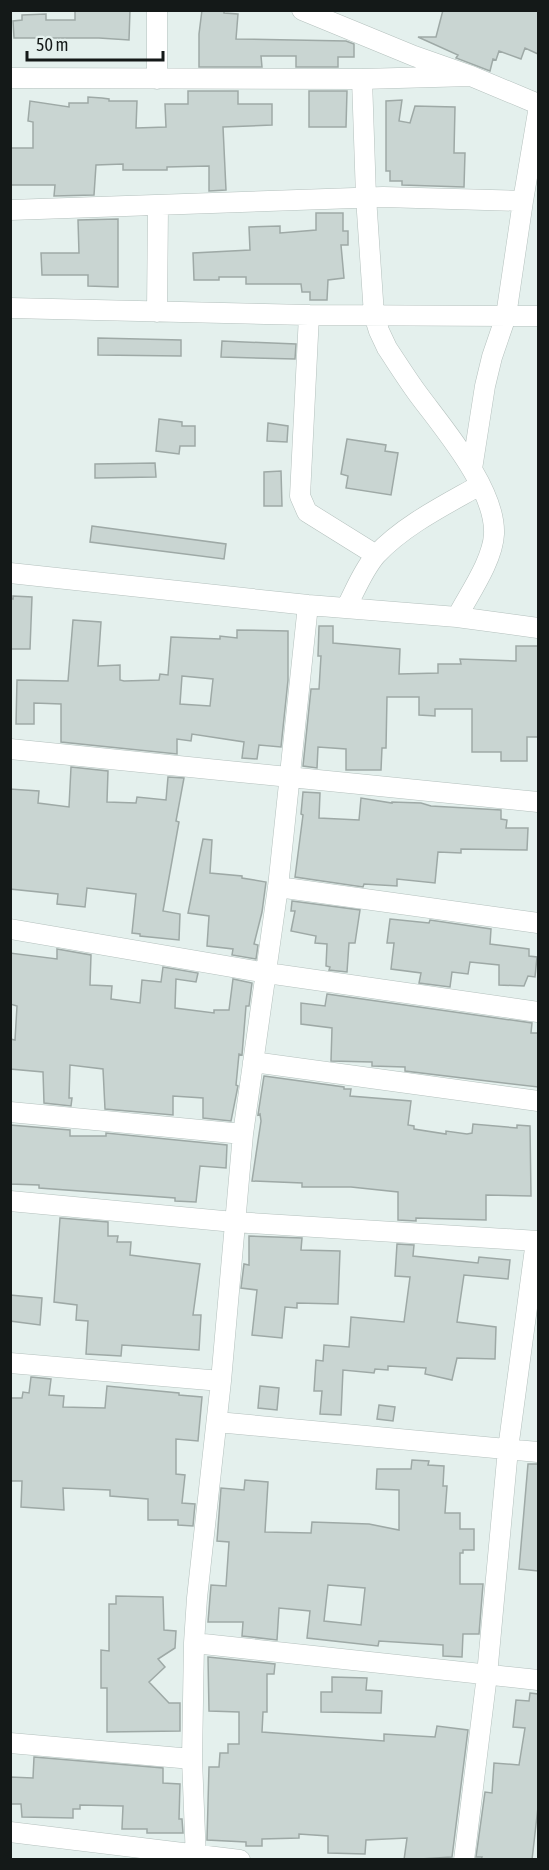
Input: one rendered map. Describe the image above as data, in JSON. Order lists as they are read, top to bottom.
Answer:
{
  "scale_bar": "50 m"
}
